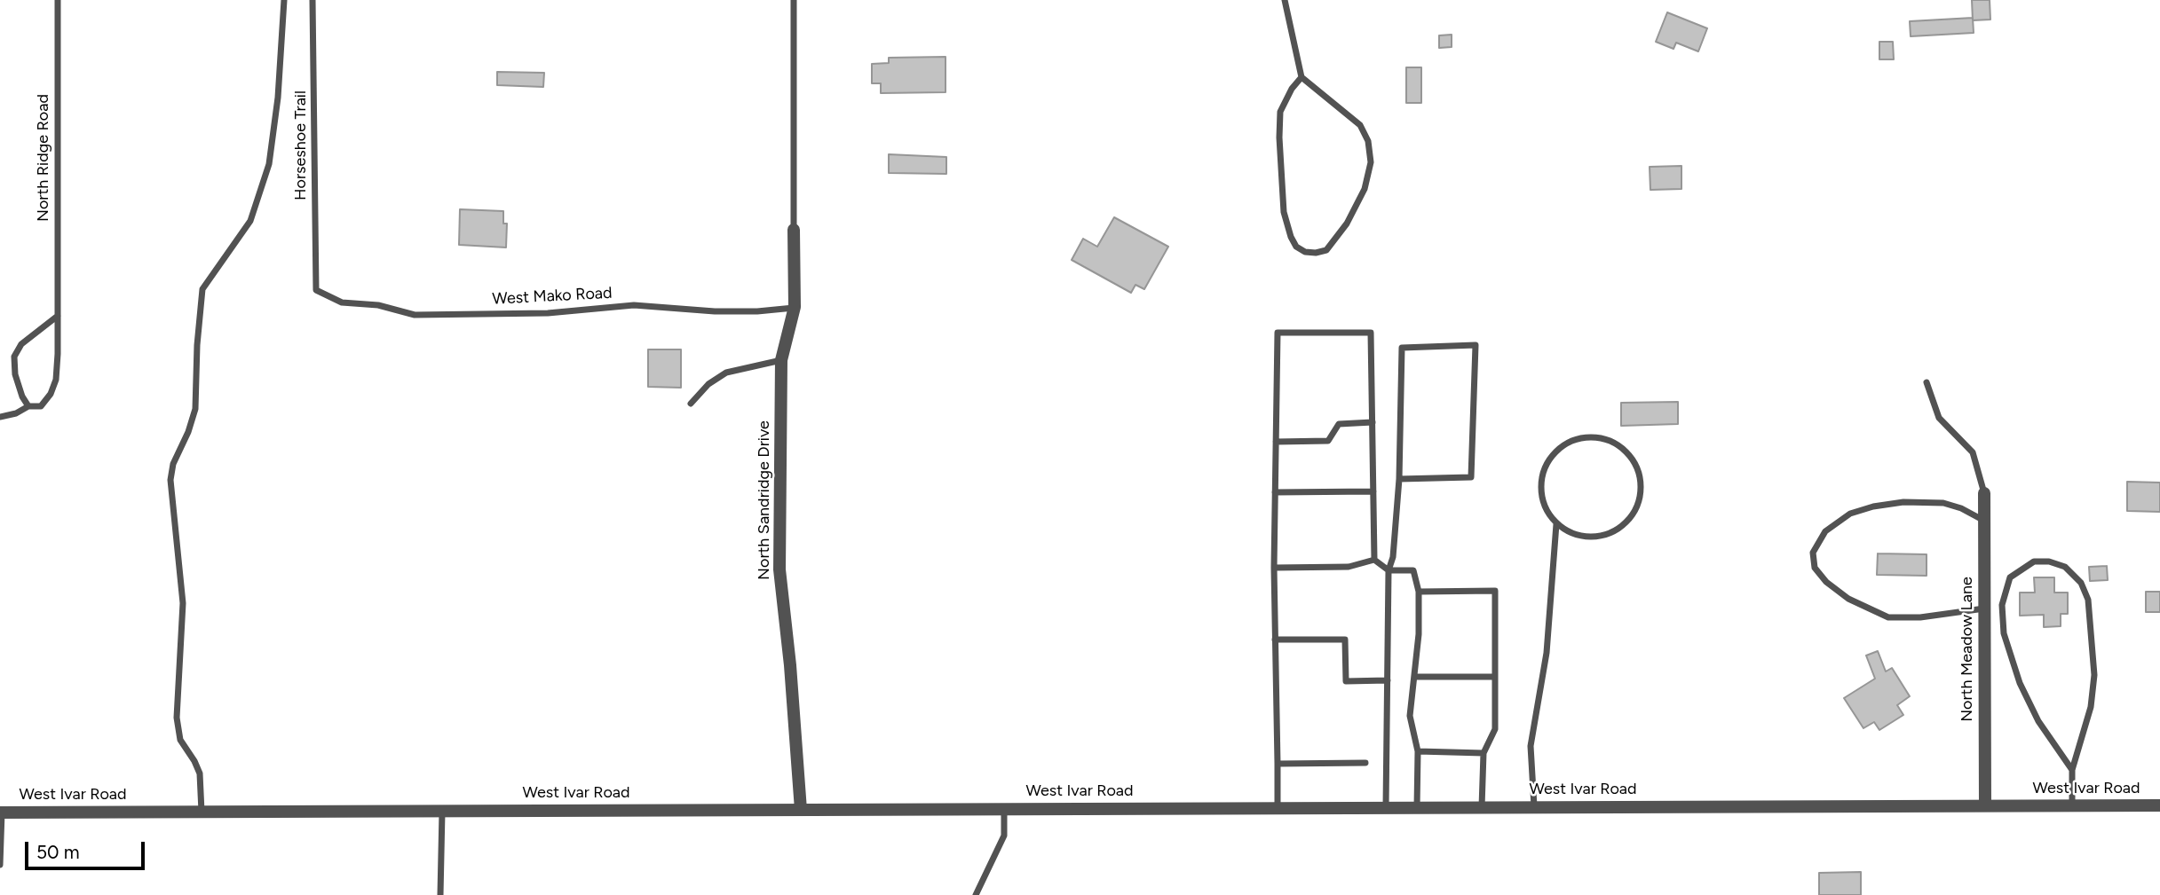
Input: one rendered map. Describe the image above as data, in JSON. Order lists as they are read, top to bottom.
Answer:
{
  "streets": {
    "street": ["North Sandridge Drive", "North Meadow Lane", "West Ivar Road"],
    "lane": ["Horseshoe Trail", "North Ridge Road", "West Mako Road"]
  },
  "crossings": [
    ["Horseshoe Trail", "West Mako Road"],
    ["West Mako Road", "North Sandridge Drive"],
    ["North Sandridge Drive", "West Ivar Road"],
    ["North Meadow Lane", "West Ivar Road"]
  ],
  "scale_bar": "50 m"
}
